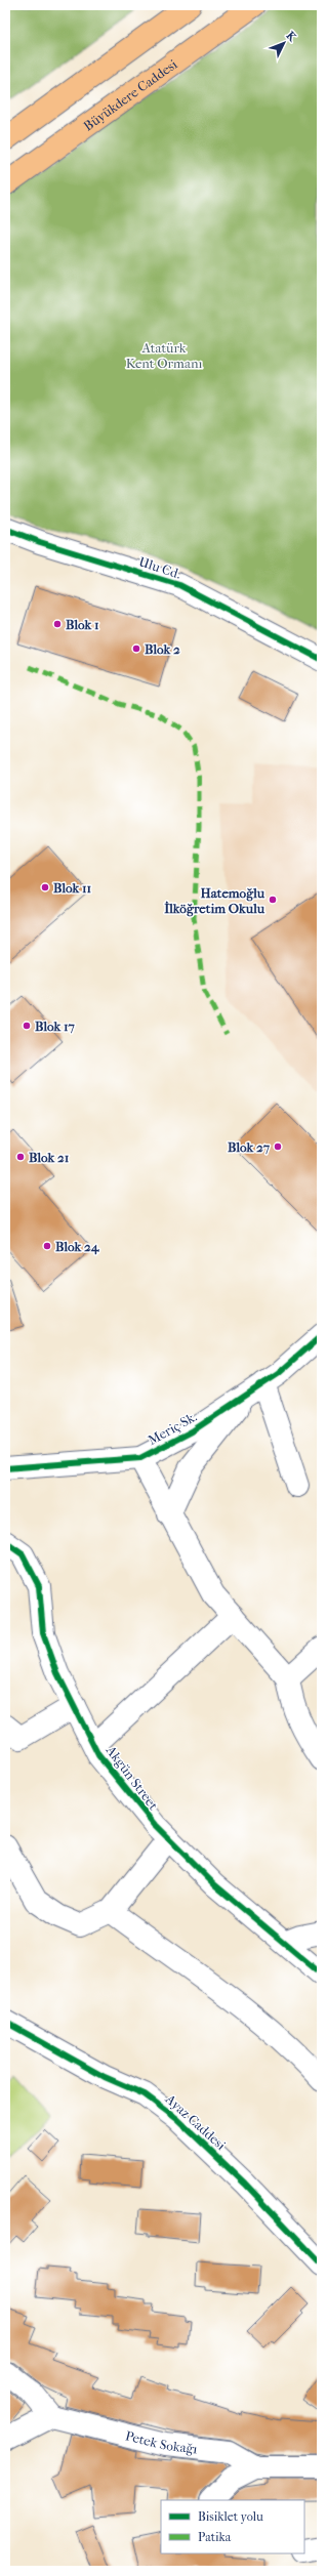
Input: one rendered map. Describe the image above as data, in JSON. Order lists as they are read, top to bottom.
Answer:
{
  "streets": {
    "main road": ["Büyükdere Caddesi"],
    "street": [
      "Ulu Cd.",
      "Meriç Sk.",
      "Akgün Street",
      "Ayaz Caddesi",
      "Petek Sokağı"
    ]
  },
  "parks": ["Atatürk Kent Ormanı"],
  "places": [
    "Blok 1",
    "Blok 2",
    "Blok 11",
    "Hatemoğlu İlköğretim Okulu",
    "Blok 17",
    "Blok 27",
    "Blok 21",
    "Blok 24"
  ],
  "legend": ["Bisiklet yolu", "Patika"],
  "north": "top right"
}
